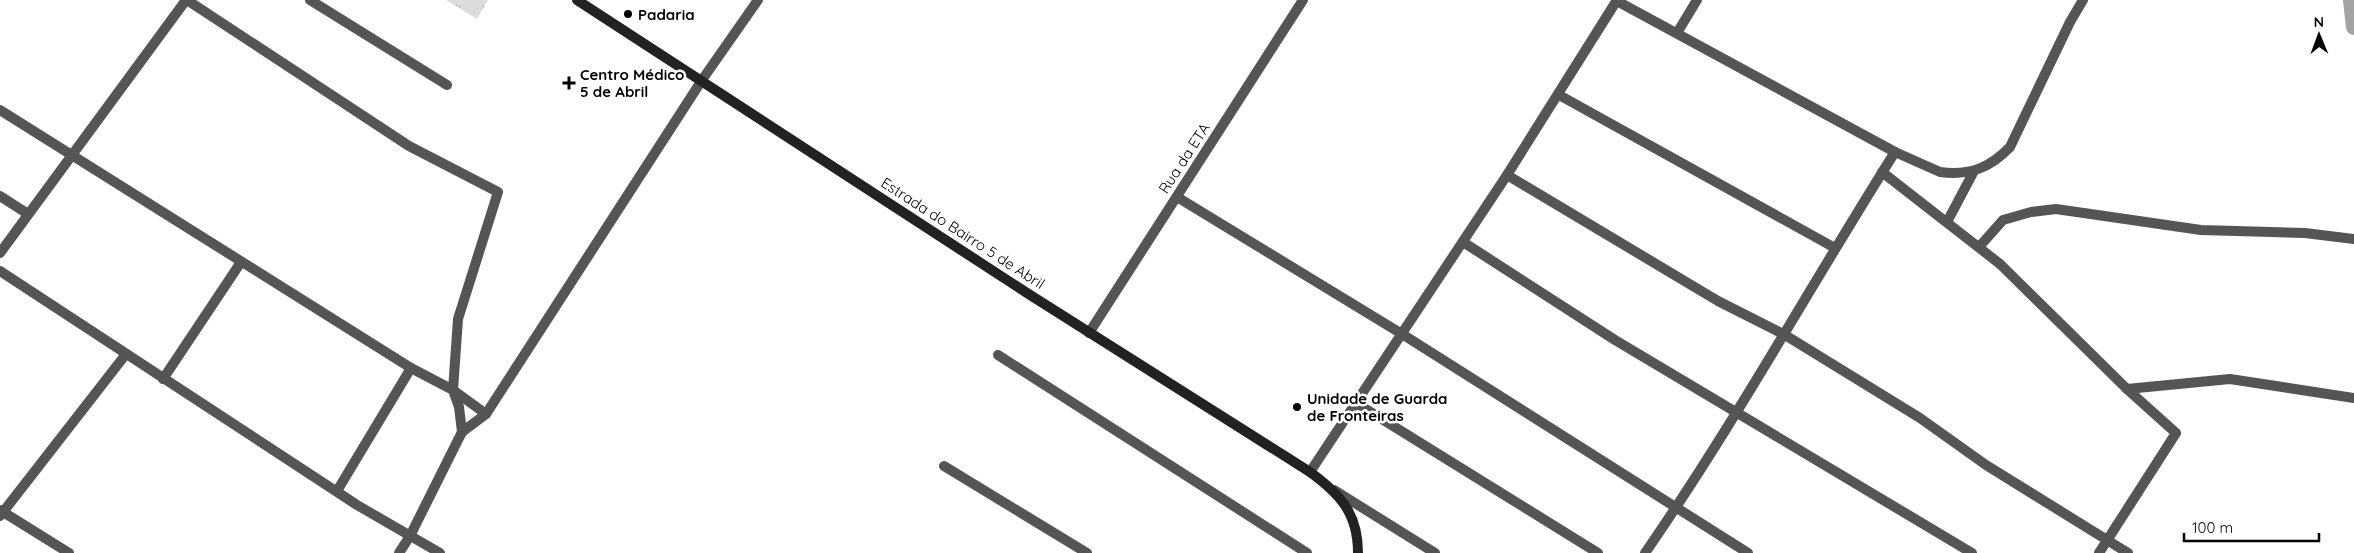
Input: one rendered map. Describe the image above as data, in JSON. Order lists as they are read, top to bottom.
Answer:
{
  "streets": {
    "street": ["Rua da ETA", "Estrada do Bairro 5 de Abril"]
  },
  "crossings": [
    ["Rua da ETA", "Estrada do Bairro 5 de Abril"]
  ],
  "places": {
    "other": ["Padaria", "Unidade de Guarda de Fronteiras"],
    "health": ["Centro Médico 5 de Abril"]
  },
  "scale_bar": "100 m",
  "north": "top"
}
